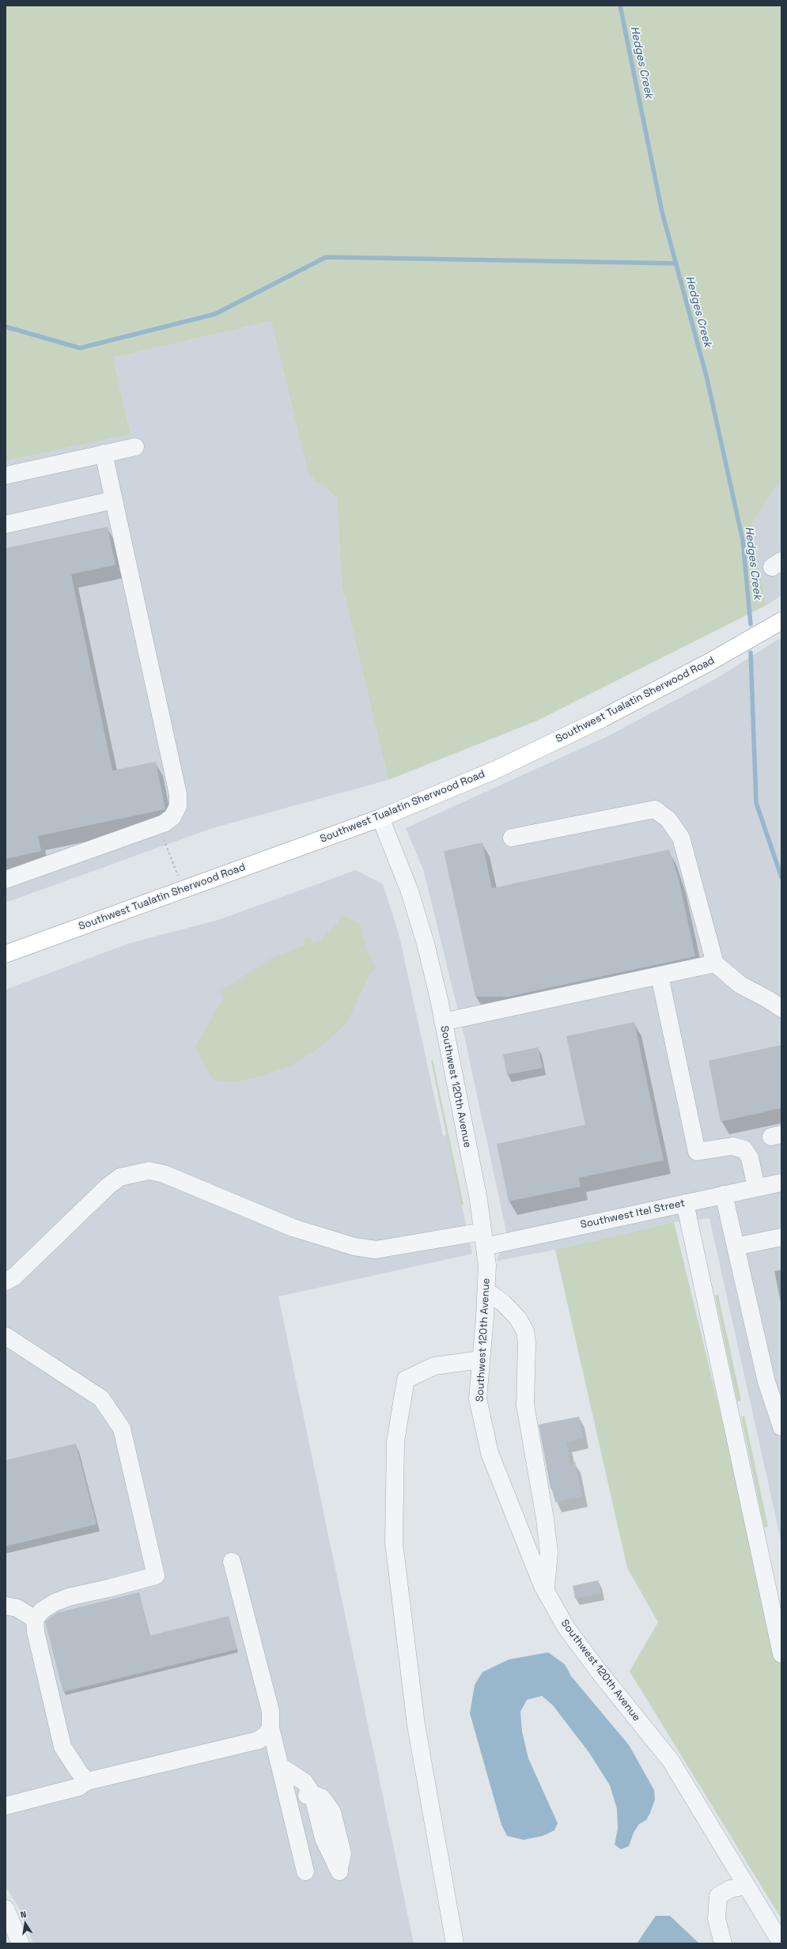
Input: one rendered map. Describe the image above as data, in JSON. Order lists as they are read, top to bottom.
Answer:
{
  "streets": {
    "highway": ["Southwest Tualatin Sherwood Road"],
    "street": ["Southwest 120th Avenue", "Southwest Itel Street"]
  },
  "crossings": [
    ["Southwest Tualatin Sherwood Road", "Southwest 120th Avenue"],
    ["Southwest 120th Avenue", "Southwest Itel Street"]
  ],
  "water": ["Hedges Creek"],
  "north": "top"
}
